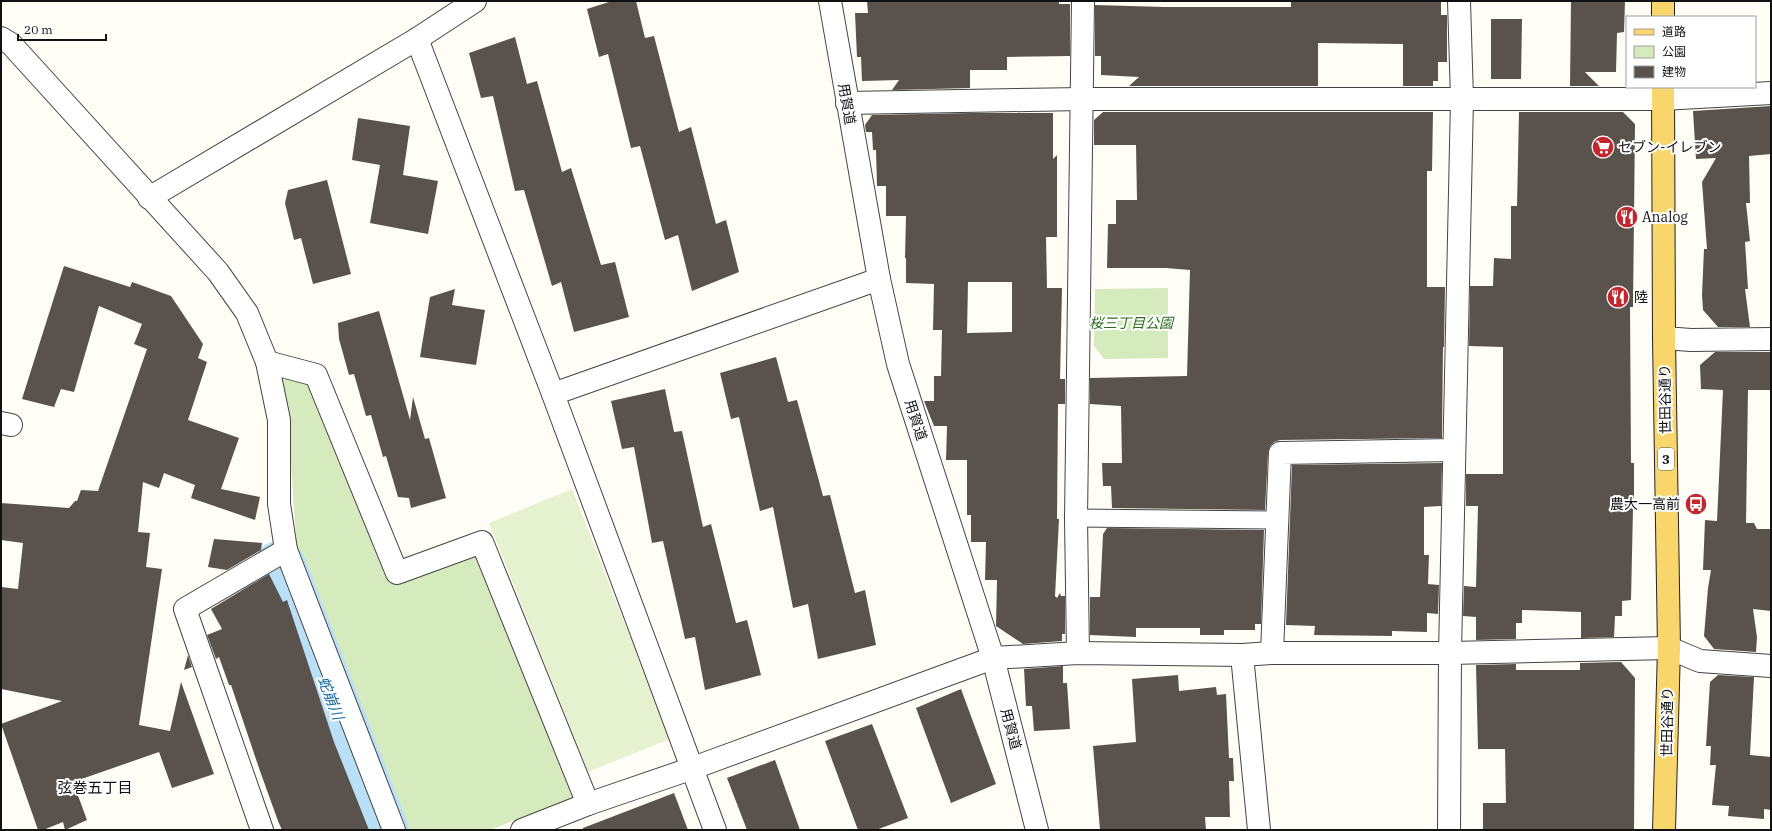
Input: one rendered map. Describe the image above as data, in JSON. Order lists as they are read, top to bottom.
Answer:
{
  "streets": {
    "main road": ["世田谷通り", "3"],
    "street": ["用賀道"]
  },
  "districts": ["弦巻五丁目"],
  "water": ["蛇崩川"],
  "parks": ["桜三丁目公園"],
  "places": {
    "supermarket": ["セブン-イレブン"],
    "restaurant": ["Analog", "陸"],
    "bus stop": ["農大一高前"]
  },
  "legend": ["道路", "公園", "建物"],
  "scale_bar": "20 m"
}
